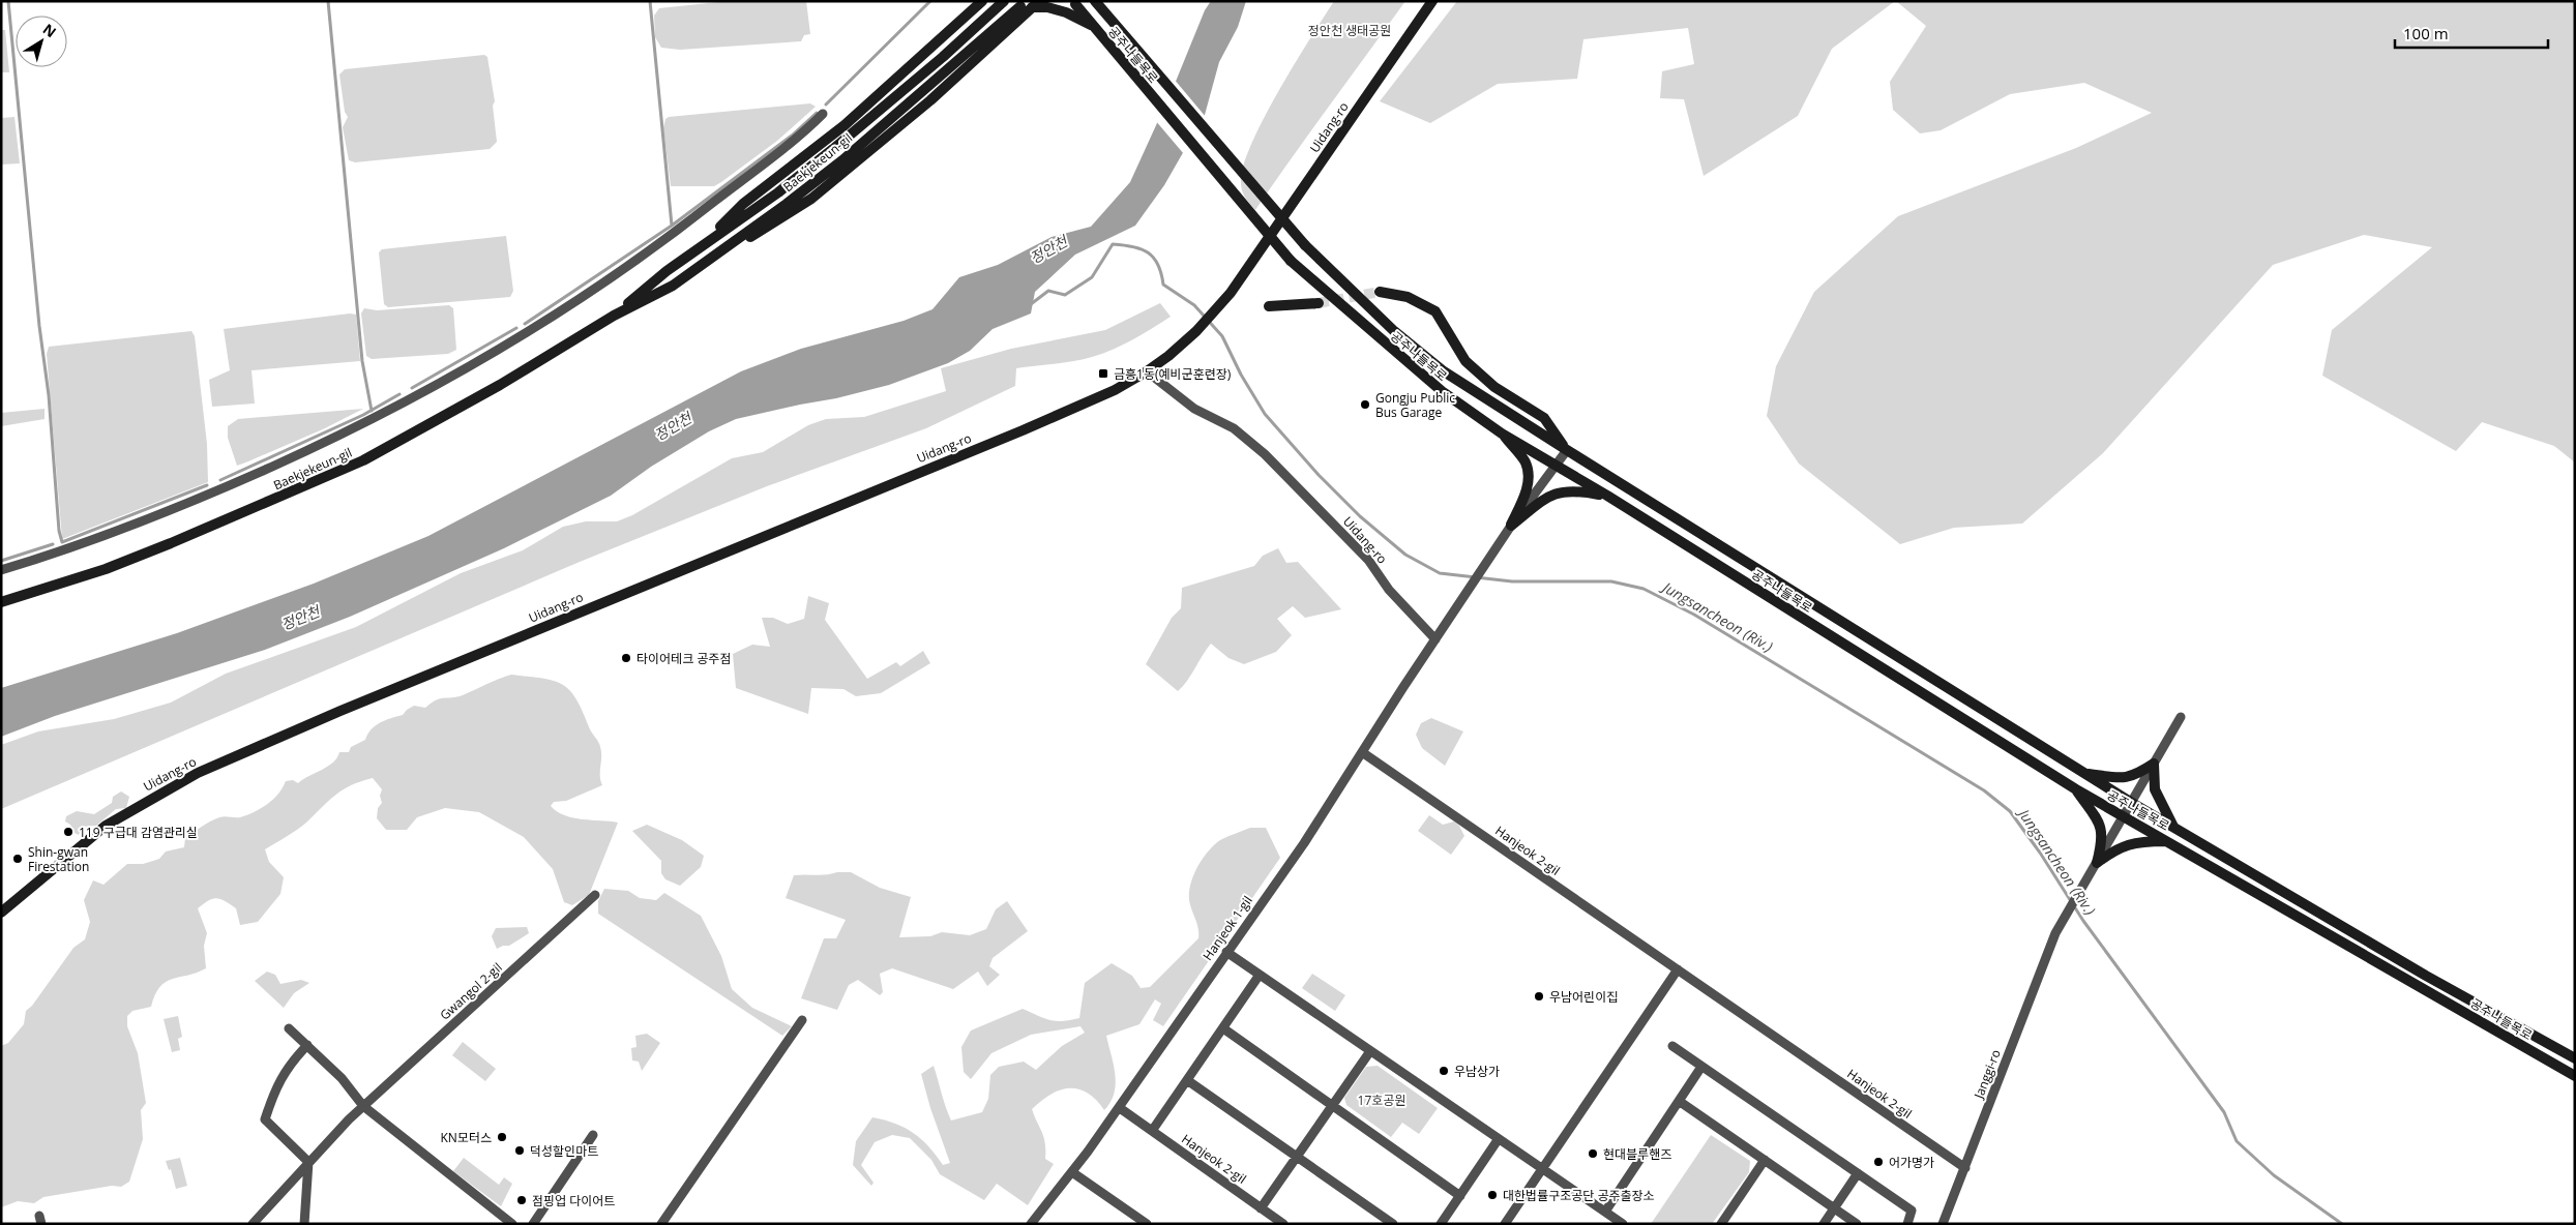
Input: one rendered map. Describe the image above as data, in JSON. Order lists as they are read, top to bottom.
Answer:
{
  "streets": {
    "main road": ["공주나들목로", "Uidang-ro", "Baekjekeun-gil"],
    "street": [
      "Hanjeok 2-gil",
      "Hanjeok 1-gil",
      "Gwangol 2-gil",
      "Janggi-ro"
    ]
  },
  "crossings": [
    ["공주나들목로", "Hanjeok 1-gil"],
    ["Uidang-ro", "Hanjeok 1-gil"],
    ["Hanjeok 2-gil", "Hanjeok 1-gil"],
    ["Hanjeok 2-gil", "Janggi-ro"]
  ],
  "water": ["정안천", "Jungsancheon (Riv.)"],
  "parks": ["정안천 생태공원", "17호공원"],
  "places": {
    "transit": ["금흥1동(예비군훈련장)"],
    "other": [
      "Gongju Public Bus Garage",
      "타이어테크 공주점",
      "119 구급대 감염관리실",
      "Shin-gwan Firestation",
      "우남어린이집",
      "우남상가",
      "KN모터스",
      "덕성할인마트",
      "현대블루핸즈",
      "어가명가",
      "대한법률구조공단 공주출장소",
      "점핑업 다이어트"
    ]
  },
  "scale_bar": "100 m",
  "north": "top right"
}
